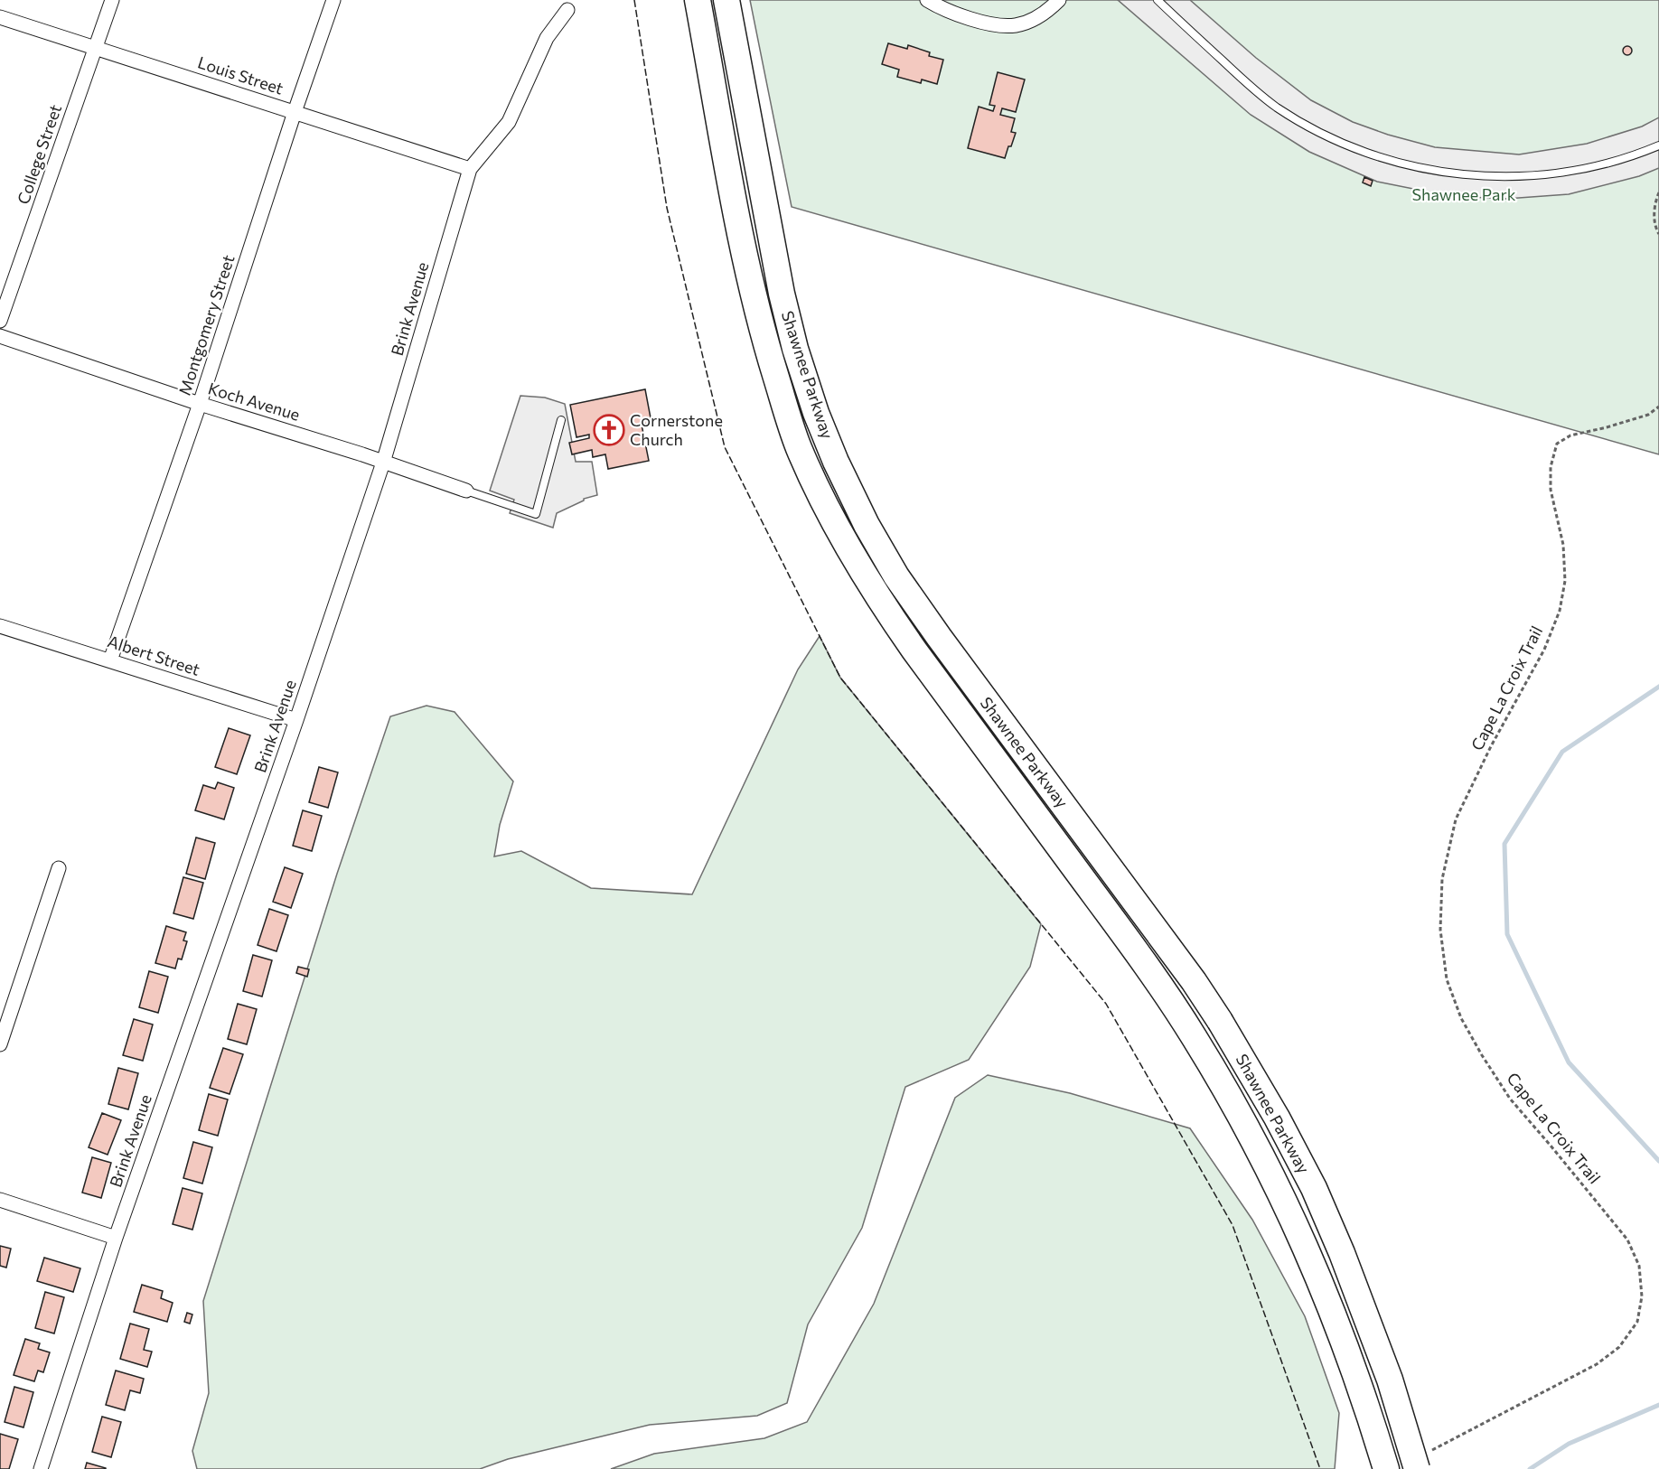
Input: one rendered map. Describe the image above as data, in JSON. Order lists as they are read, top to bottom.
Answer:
{
  "streets": {
    "highway": ["Shawnee Parkway"],
    "street": [
      "Louis Street",
      "College Street",
      "Brink Avenue",
      "Montgomery Street",
      "Koch Avenue",
      "Albert Street"
    ],
    "path": ["Cape La Croix Trail"]
  },
  "crossings": [
    ["Louis Street", "College Street"],
    ["Louis Street", "Brink Avenue"],
    ["Louis Street", "Montgomery Street"],
    ["Brink Avenue", "Koch Avenue"],
    ["Brink Avenue", "Albert Street"],
    ["Montgomery Street", "Koch Avenue"],
    ["Montgomery Street", "Albert Street"],
    ["Shawnee Parkway", "Cape La Croix Trail"]
  ],
  "parks": ["Shawnee Park"],
  "places": {
    "church": ["Cornerstone Church"]
  }
}
